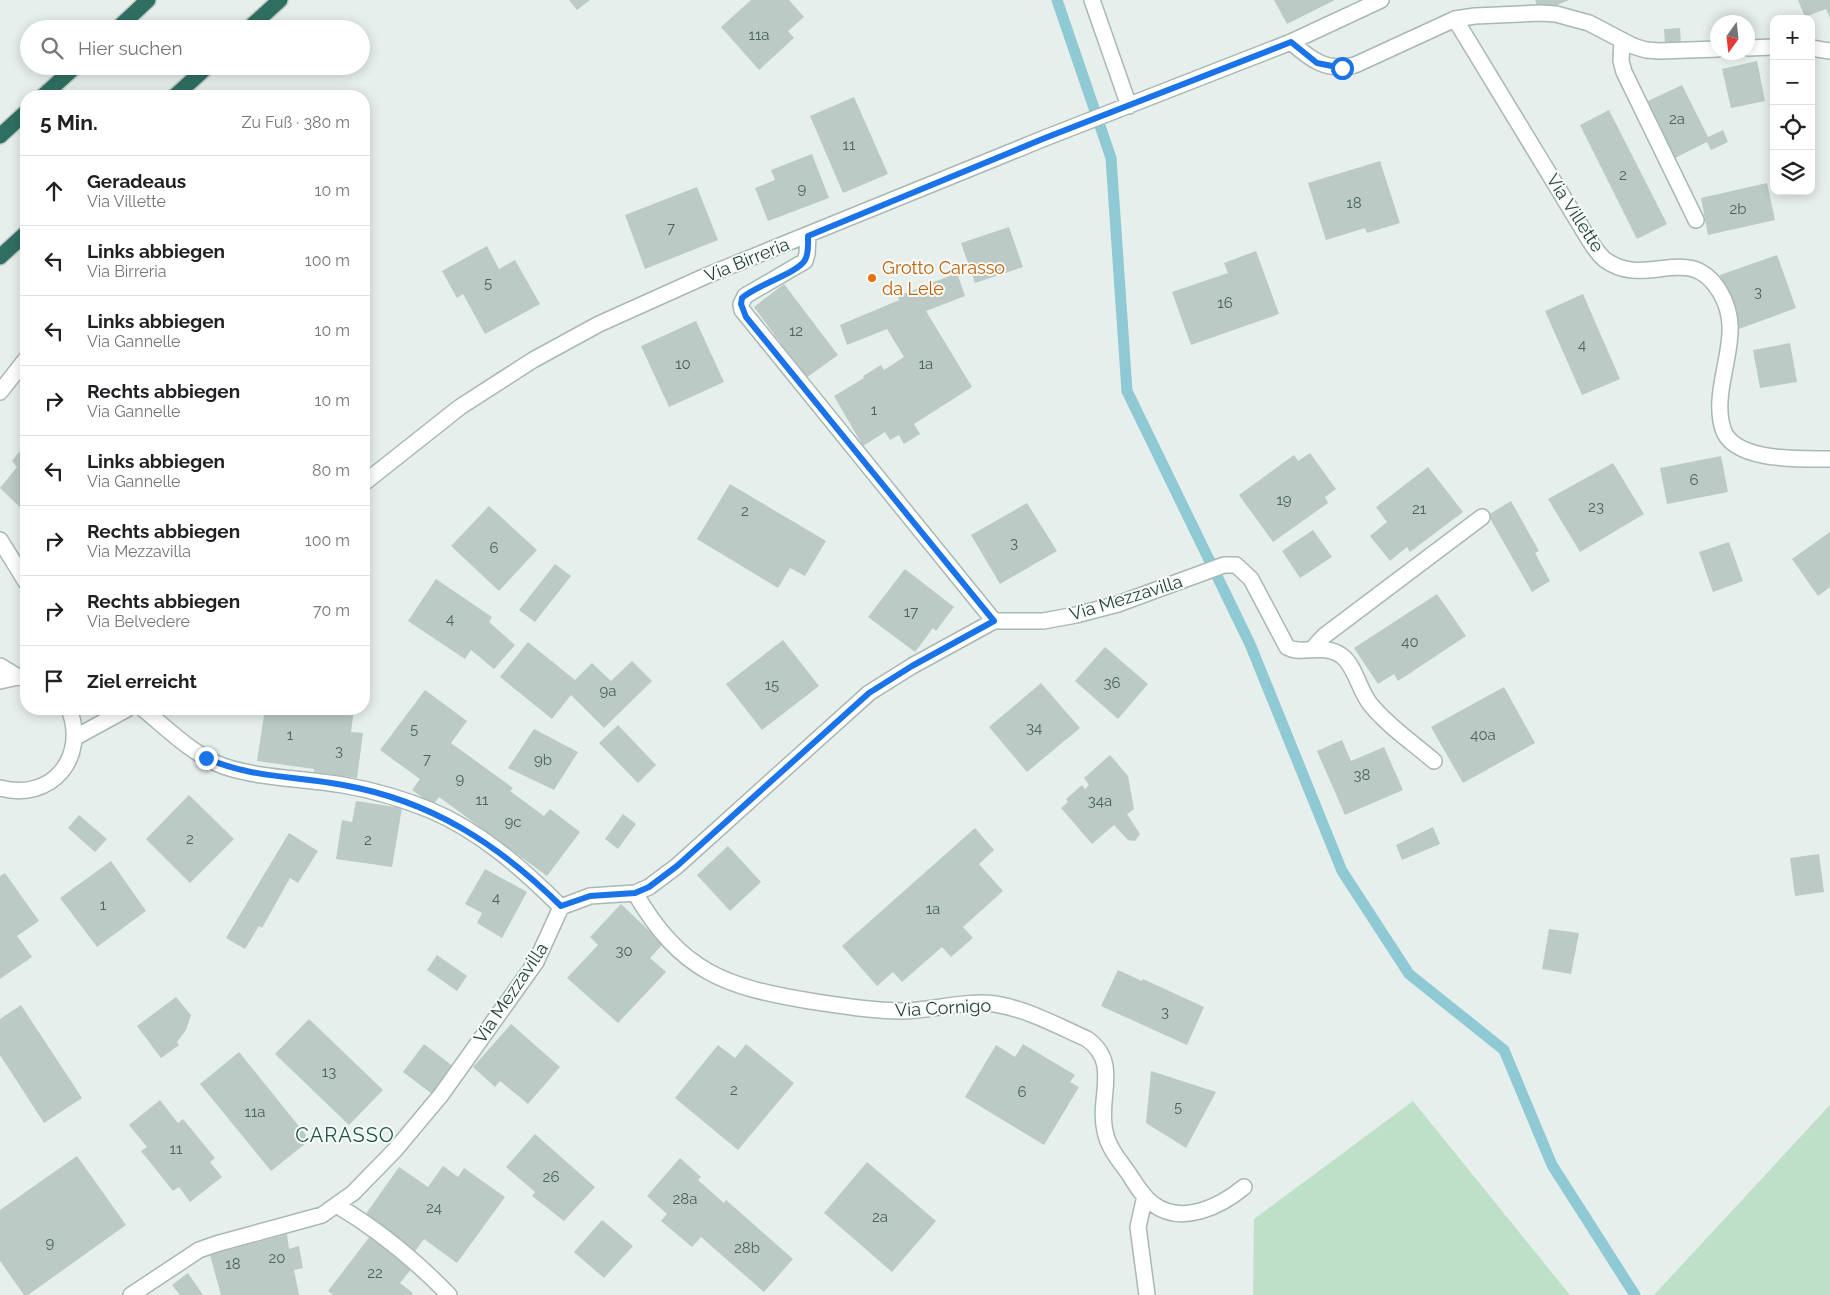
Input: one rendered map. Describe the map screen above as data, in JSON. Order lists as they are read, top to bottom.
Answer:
{
  "streets": {
    "street": [
      "Via Villette",
      "Via Birreria",
      "Via Mezzavilla",
      "Via Cornigo"
    ]
  },
  "crossings": [
    ["Via Mezzavilla", "Via Cornigo"]
  ],
  "districts": ["CARASSO"],
  "places": ["Grotto Carasso da Lele"],
  "house_numbers": [
    "11a",
    "2a",
    "11",
    "2",
    "9",
    "18",
    "2b",
    "7",
    "5",
    "3",
    "16",
    "12",
    "4",
    "10",
    "1a",
    "1",
    "6",
    "19",
    "23",
    "21",
    "2",
    "3",
    "6",
    "17",
    "4",
    "40",
    "36",
    "15",
    "9a",
    "34",
    "5",
    "1",
    "40a",
    "3",
    "7",
    "9b",
    "38",
    "9",
    "11",
    "34a",
    "9c",
    "2",
    "2",
    "4",
    "1",
    "1a",
    "30",
    "3",
    "13",
    "2",
    "6",
    "5",
    "11a",
    "11",
    "26",
    "28a",
    "24",
    "2a",
    "9",
    "28b",
    "20",
    "18",
    "22"
  ],
  "north": "bottom",
  "page": {
    "map_buttons": ["+", "−"],
    "search": "Hier suchen",
    "heading": ["5 Min.", "Zu Fuß · 380 m"],
    "list": [
      ["Geradeaus", "Via Villette", "10 m"],
      ["Links abbiegen", "Via Birreria", "100 m"],
      ["Links abbiegen", "Via Gannelle", "10 m"],
      ["Rechts abbiegen", "Via Gannelle", "10 m"],
      ["Links abbiegen", "Via Gannelle", "80 m"],
      ["Rechts abbiegen", "Via Mezzavilla", "100 m"],
      ["Rechts abbiegen", "Via Belvedere", "70 m"],
      "Ziel erreicht"
    ]
  }
}
